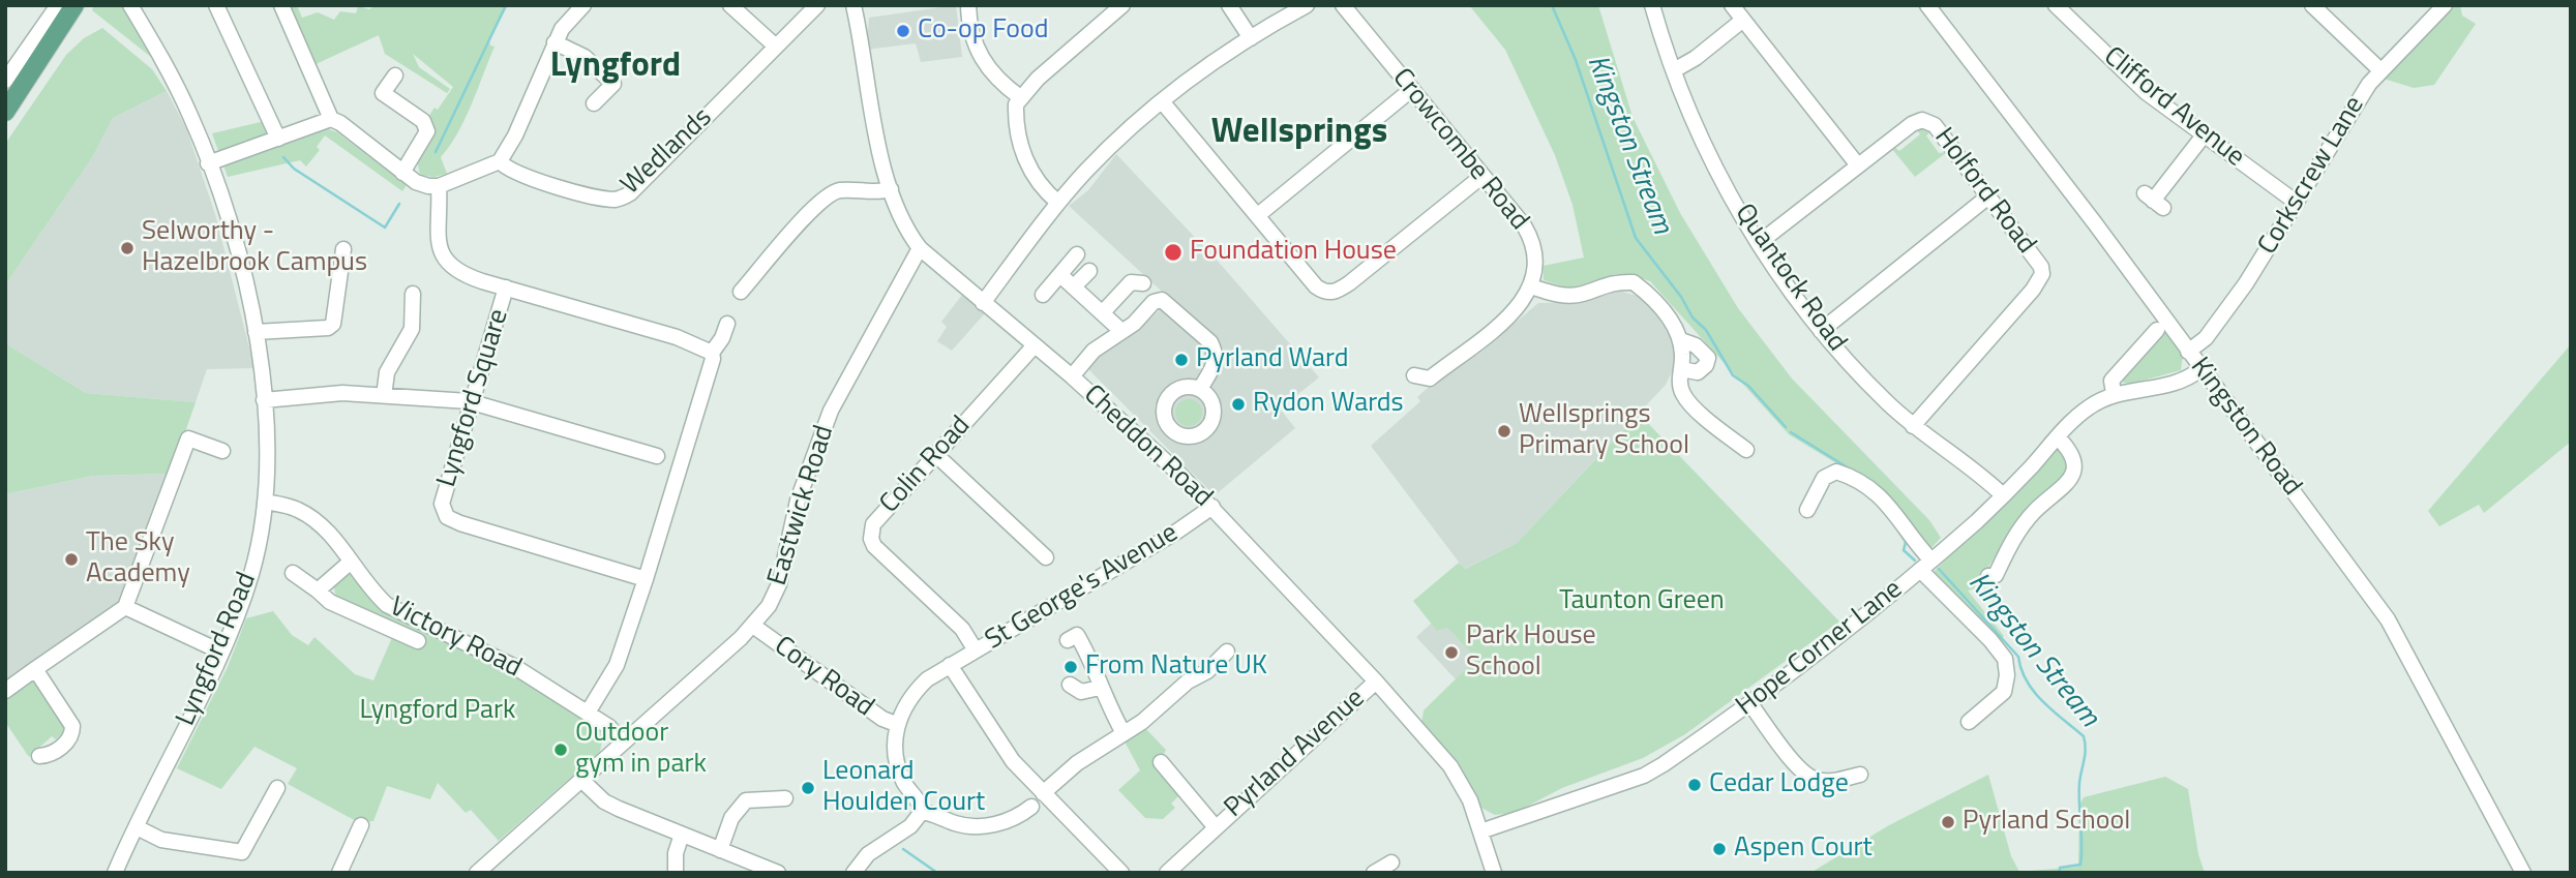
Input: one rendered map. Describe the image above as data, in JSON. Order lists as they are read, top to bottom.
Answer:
{
  "streets": {
    "street": [
      "Clifford Avenue",
      "Crowcombe Road",
      "Wedlands",
      "Corkscrew Lane",
      "Holford Road",
      "Quantock Road",
      "Lyngford Square",
      "Kingston Road",
      "Cheddon Road",
      "Colin Road",
      "Eastwick Road",
      "St George's Avenue",
      "Victory Road",
      "Hope Corner Lane",
      "Lyngford Road",
      "Cory Road",
      "Pyrland Avenue"
    ]
  },
  "crossings": [
    ["Clifford Avenue", "Corkscrew Lane"],
    ["Corkscrew Lane", "Kingston Road"],
    ["Holford Road", "Quantock Road"],
    ["Quantock Road", "Hope Corner Lane"],
    ["Kingston Road", "Hope Corner Lane"],
    ["Cheddon Road", "Colin Road"],
    ["Cheddon Road", "Eastwick Road"],
    ["Cheddon Road", "St George's Avenue"],
    ["Cheddon Road", "Hope Corner Lane"],
    ["Cheddon Road", "Pyrland Avenue"],
    ["Colin Road", "St George's Avenue"],
    ["Eastwick Road", "Victory Road"],
    ["Eastwick Road", "Cory Road"],
    ["St George's Avenue", "Cory Road"],
    ["Victory Road", "Lyngford Road"]
  ],
  "districts": ["Lyngford", "Wellsprings"],
  "water": ["Kingston Stream"],
  "parks": ["Taunton Green", "Lyngford Park"],
  "places": [
    "Co-op Food",
    "Selworthy - Hazelbrook Campus",
    "Foundation House",
    "Pyrland Ward",
    "Rydon Wards",
    "Wellsprings Primary School",
    "The Sky Academy",
    "Park House School",
    "From Nature UK",
    "Outdoor gym in park",
    "Cedar Lodge",
    "Leonard Houlden Court",
    "Pyrland School",
    "Aspen Court"
  ]
}
